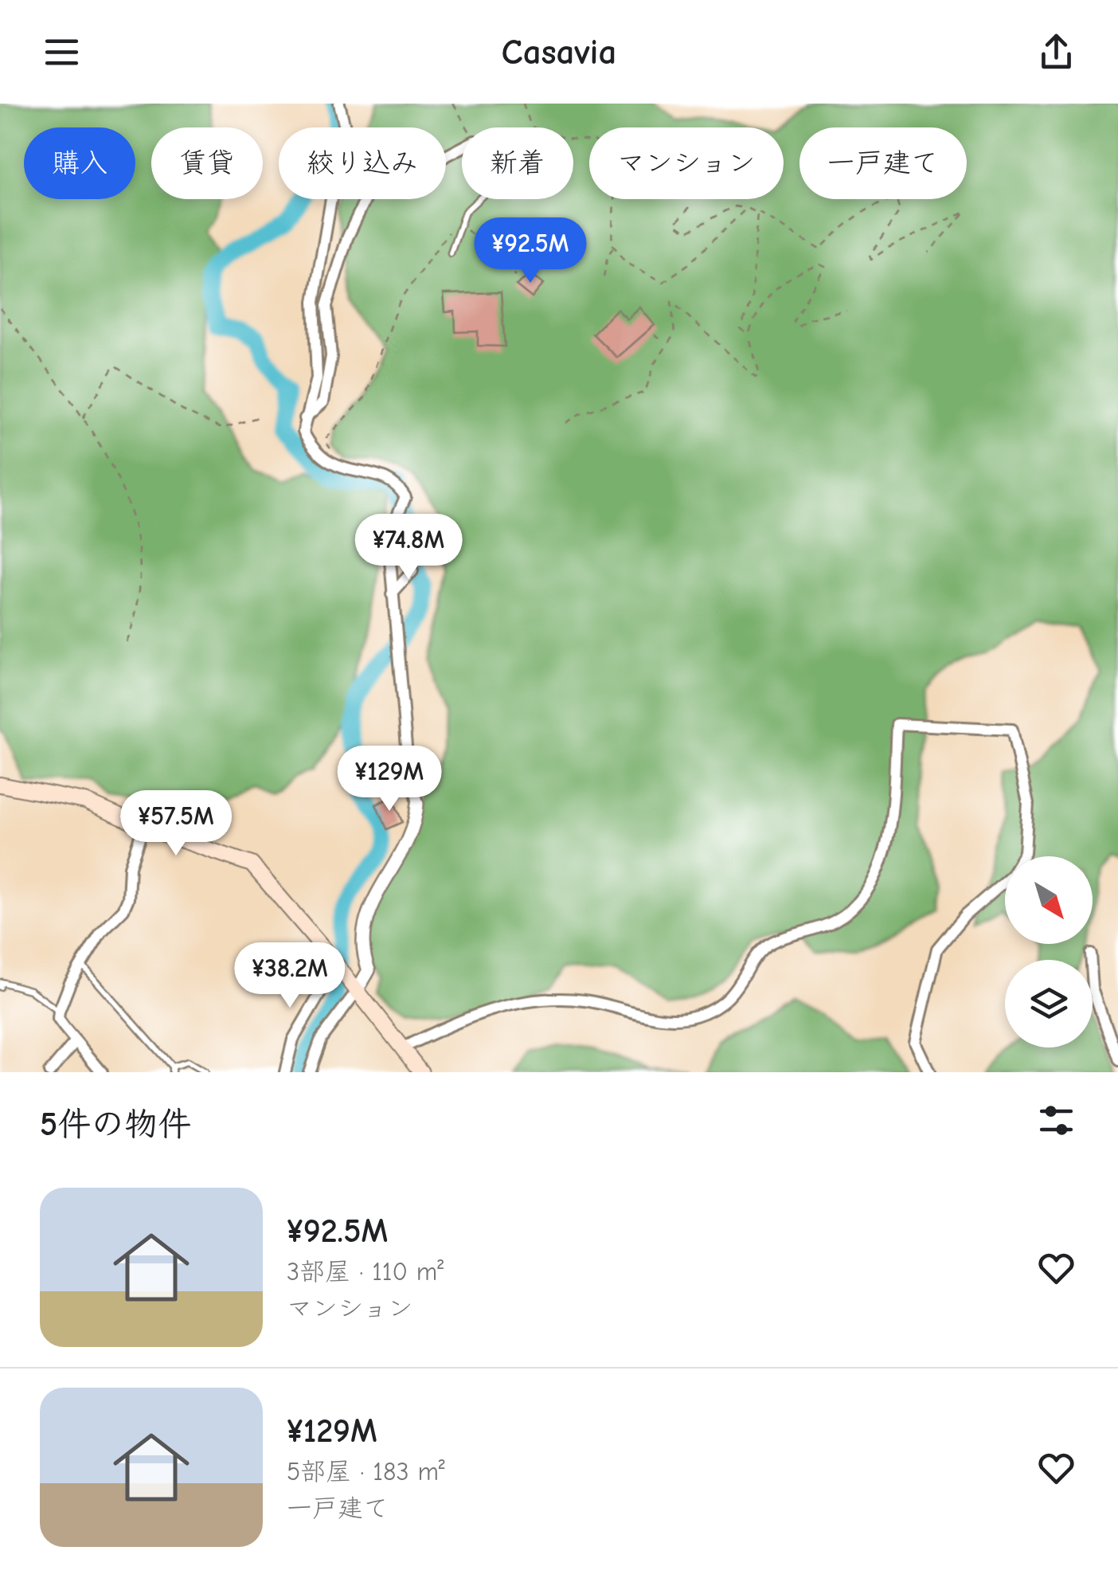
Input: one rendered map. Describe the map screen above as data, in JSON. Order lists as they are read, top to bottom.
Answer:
{
  "north": "bottom right",
  "page": {
    "header": "Casavia",
    "chip": [
      "購入",
      "賃貸",
      "絞り込み",
      "新着",
      "マンション",
      "一戸建て"
    ],
    "price": [
      "¥92.5M",
      "¥74.8M",
      "¥129M",
      "¥57.5M",
      "¥38.2M"
    ],
    "heading": "5件の物件",
    "list": [
      {
        "name": "¥92.5M",
        "note": "3部屋 · 110 m² · マンション"
      },
      {
        "name": "¥129M",
        "note": "5部屋 · 183 m² · 一戸建て"
      }
    ]
  }
}
